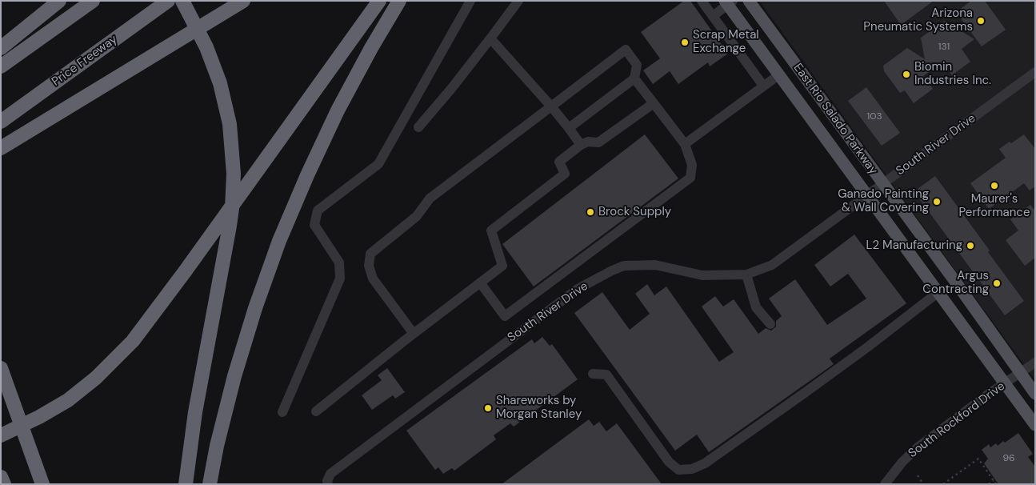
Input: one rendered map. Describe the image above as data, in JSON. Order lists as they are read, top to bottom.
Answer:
{
  "streets": {
    "highway": ["Price Freeway"],
    "main road": ["East Rio Salado Parkway"],
    "street": ["South River Drive", "South Rockford Drive"]
  },
  "crossings": [
    ["East Rio Salado Parkway", "South River Drive"],
    ["East Rio Salado Parkway", "South Rockford Drive"]
  ],
  "places": [
    "Arizona Pneumatic Systems",
    "Scrap Metal Exchange",
    "Biomin Industries Inc.",
    "Maurer's Performance",
    "Ganado Painting & Wall Covering",
    "Brock Supply",
    "L2 Manufacturing",
    "Argus Contracting",
    "Shareworks by Morgan Stanley"
  ],
  "house_numbers": ["131", "103", "96"]
}
